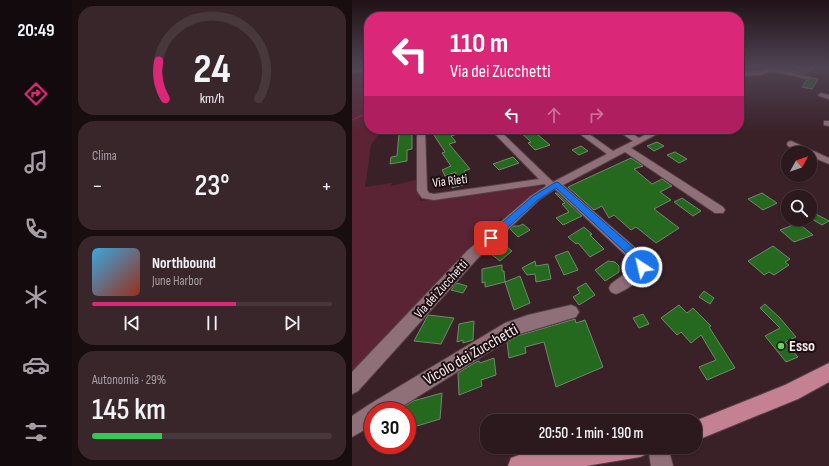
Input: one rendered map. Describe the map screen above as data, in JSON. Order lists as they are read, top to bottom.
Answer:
{
  "streets": {
    "street": ["Via Rieti", "Via dei Zucchetti", "Vicolo dei Zucchetti"]
  },
  "crossings": [
    ["Via Rieti", "Via dei Zucchetti"]
  ],
  "places": ["Esso"],
  "north": "top right",
  "page": {
    "tabs": "20:49",
    "turn": ["110 m", "Via dei Zucchetti"],
    "tile": [
      "Clima",
      ["Autonomia · 29%", "145 km"]
    ],
    "heat": ["−", "23°", "+"],
    "song": ["Northbound", "June Harbor"],
    "limit": "30",
    "trip": "20:50 · 1 min · 190 m",
    "gauge": ["24", "km/h"]
  }
}
